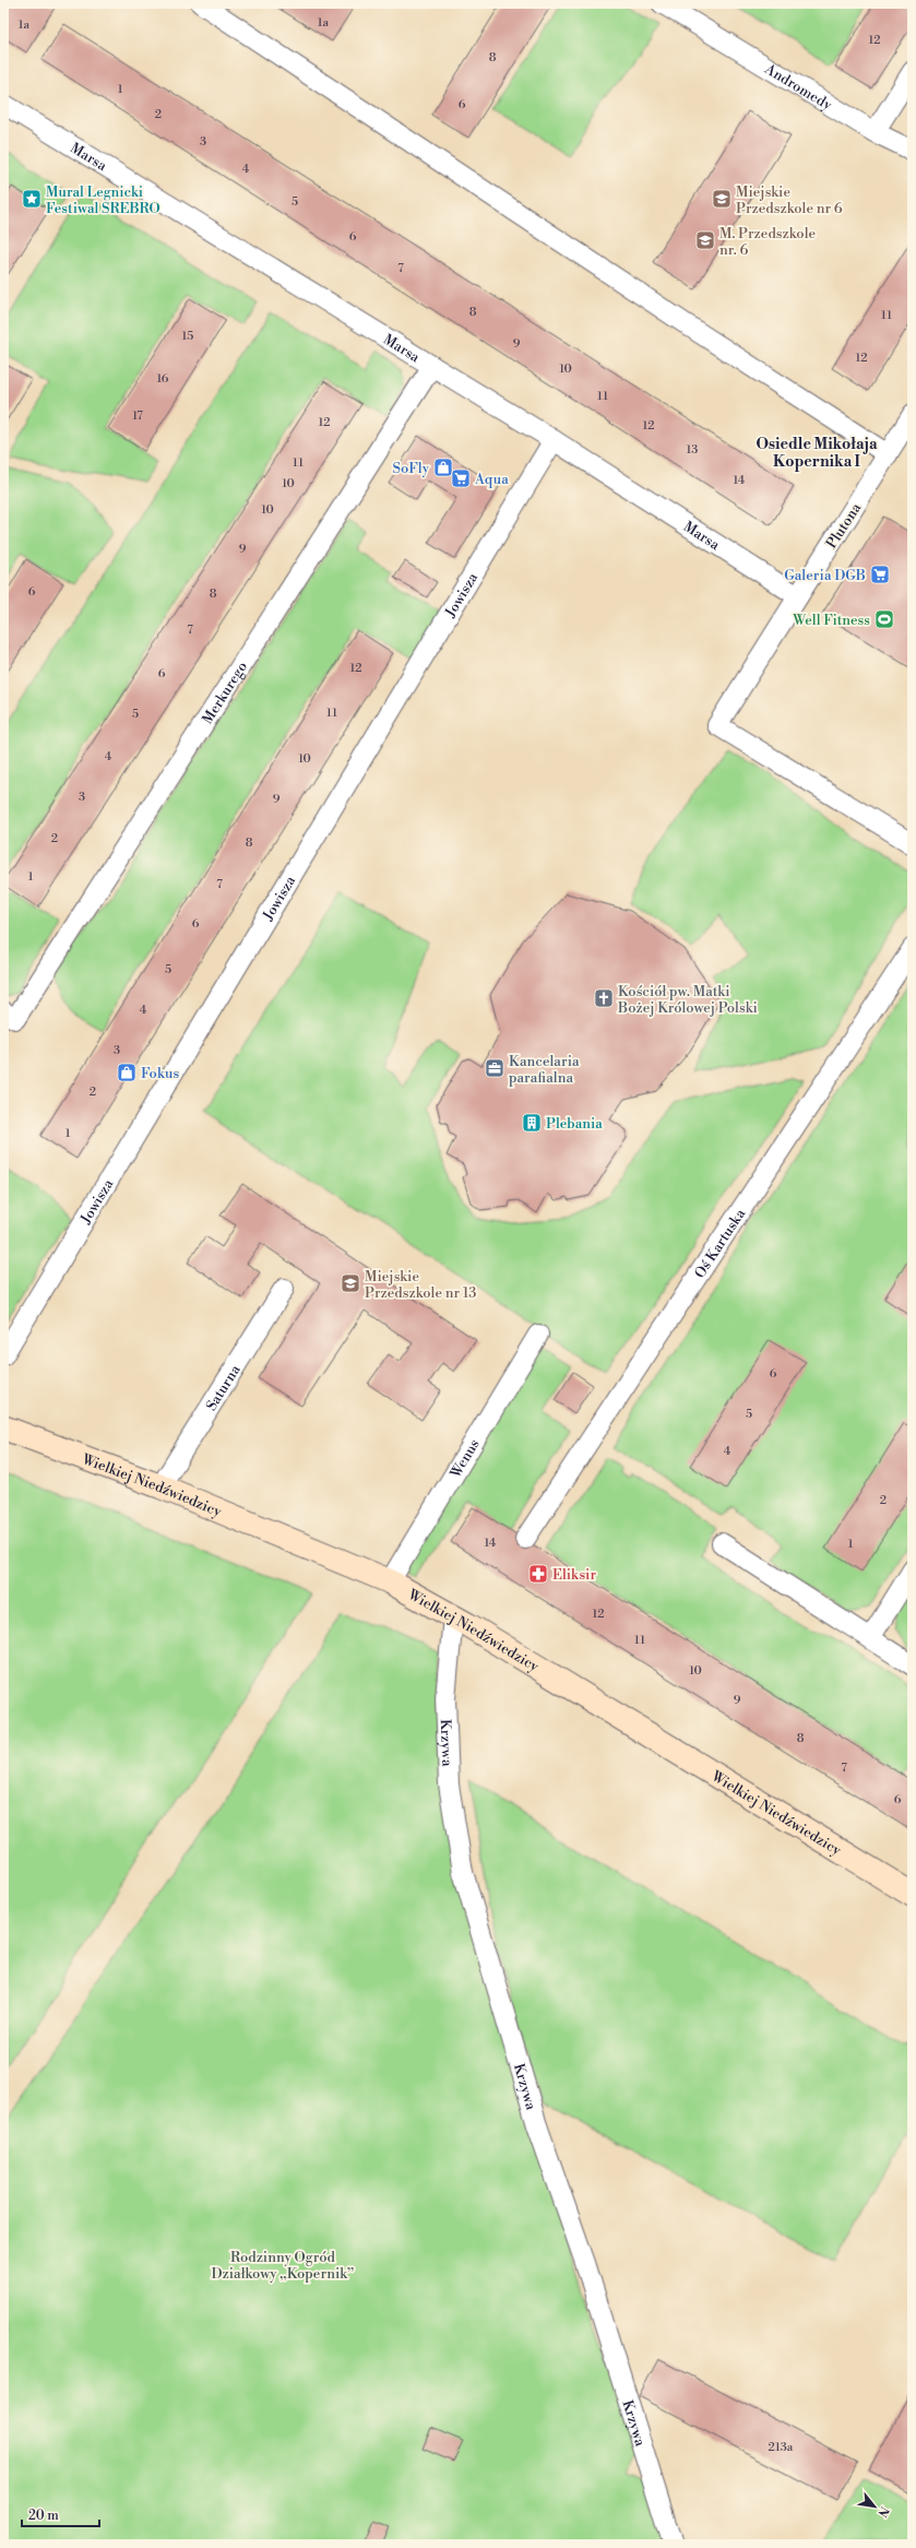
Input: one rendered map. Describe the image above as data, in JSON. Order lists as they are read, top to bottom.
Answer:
{
  "streets": {
    "street": [
      "Andromedy",
      "Marsa",
      "Plutona",
      "Jowisza",
      "Merkurego",
      "Oś Kartuska",
      "Saturna",
      "Wenus",
      "Wielkiej Niedźwiedzicy",
      "Krzywa"
    ]
  },
  "crossings": [
    ["Marsa", "Plutona"],
    ["Marsa", "Jowisza"],
    ["Marsa", "Merkurego"],
    ["Saturna", "Wielkiej Niedźwiedzicy"],
    ["Wenus", "Wielkiej Niedźwiedzicy"],
    ["Wielkiej Niedźwiedzicy", "Krzywa"]
  ],
  "districts": ["Osiedle Mikołaja Kopernika I"],
  "parks": ["Rodzinny Ogród Działkowy „Kopernik”"],
  "places": {
    "place": ["Mural Legnicki Festiwal SREBRO"],
    "school or university": ["Miejskie Przedszkole nr 6", "M. Przedszkole nr. 6", "Miejskie Przedszkole nr 13"],
    "shop": ["SoFly", "Fokus"],
    "supermarket": ["Aqua", "Galeria DGB"],
    "sports": ["Well Fitness"],
    "church": ["Kościół pw. Matki Bożej Królowej Polski"],
    "office": ["Kancelaria parafialna"],
    "building": ["Plebania"],
    "pharmacy": ["Eliksir"]
  },
  "house_numbers": [
    "1a",
    "1a",
    "12",
    "8",
    "1",
    "6",
    "2",
    "3",
    "4",
    "5",
    "6",
    "7",
    "8",
    "11",
    "15",
    "9",
    "12",
    "10",
    "16",
    "11",
    "17",
    "12",
    "12",
    "13",
    "11",
    "14",
    "10",
    "10",
    "9",
    "6",
    "8",
    "7",
    "12",
    "6",
    "11",
    "5",
    "4",
    "10",
    "3",
    "9",
    "2",
    "8",
    "1",
    "7",
    "6",
    "5",
    "4",
    "3",
    "2",
    "1",
    "6",
    "5",
    "4",
    "2",
    "14",
    "1",
    "12",
    "11",
    "10",
    "9",
    "8",
    "7",
    "6",
    "213a"
  ],
  "scale_bar": "20 m",
  "north": "bottom right"
}
